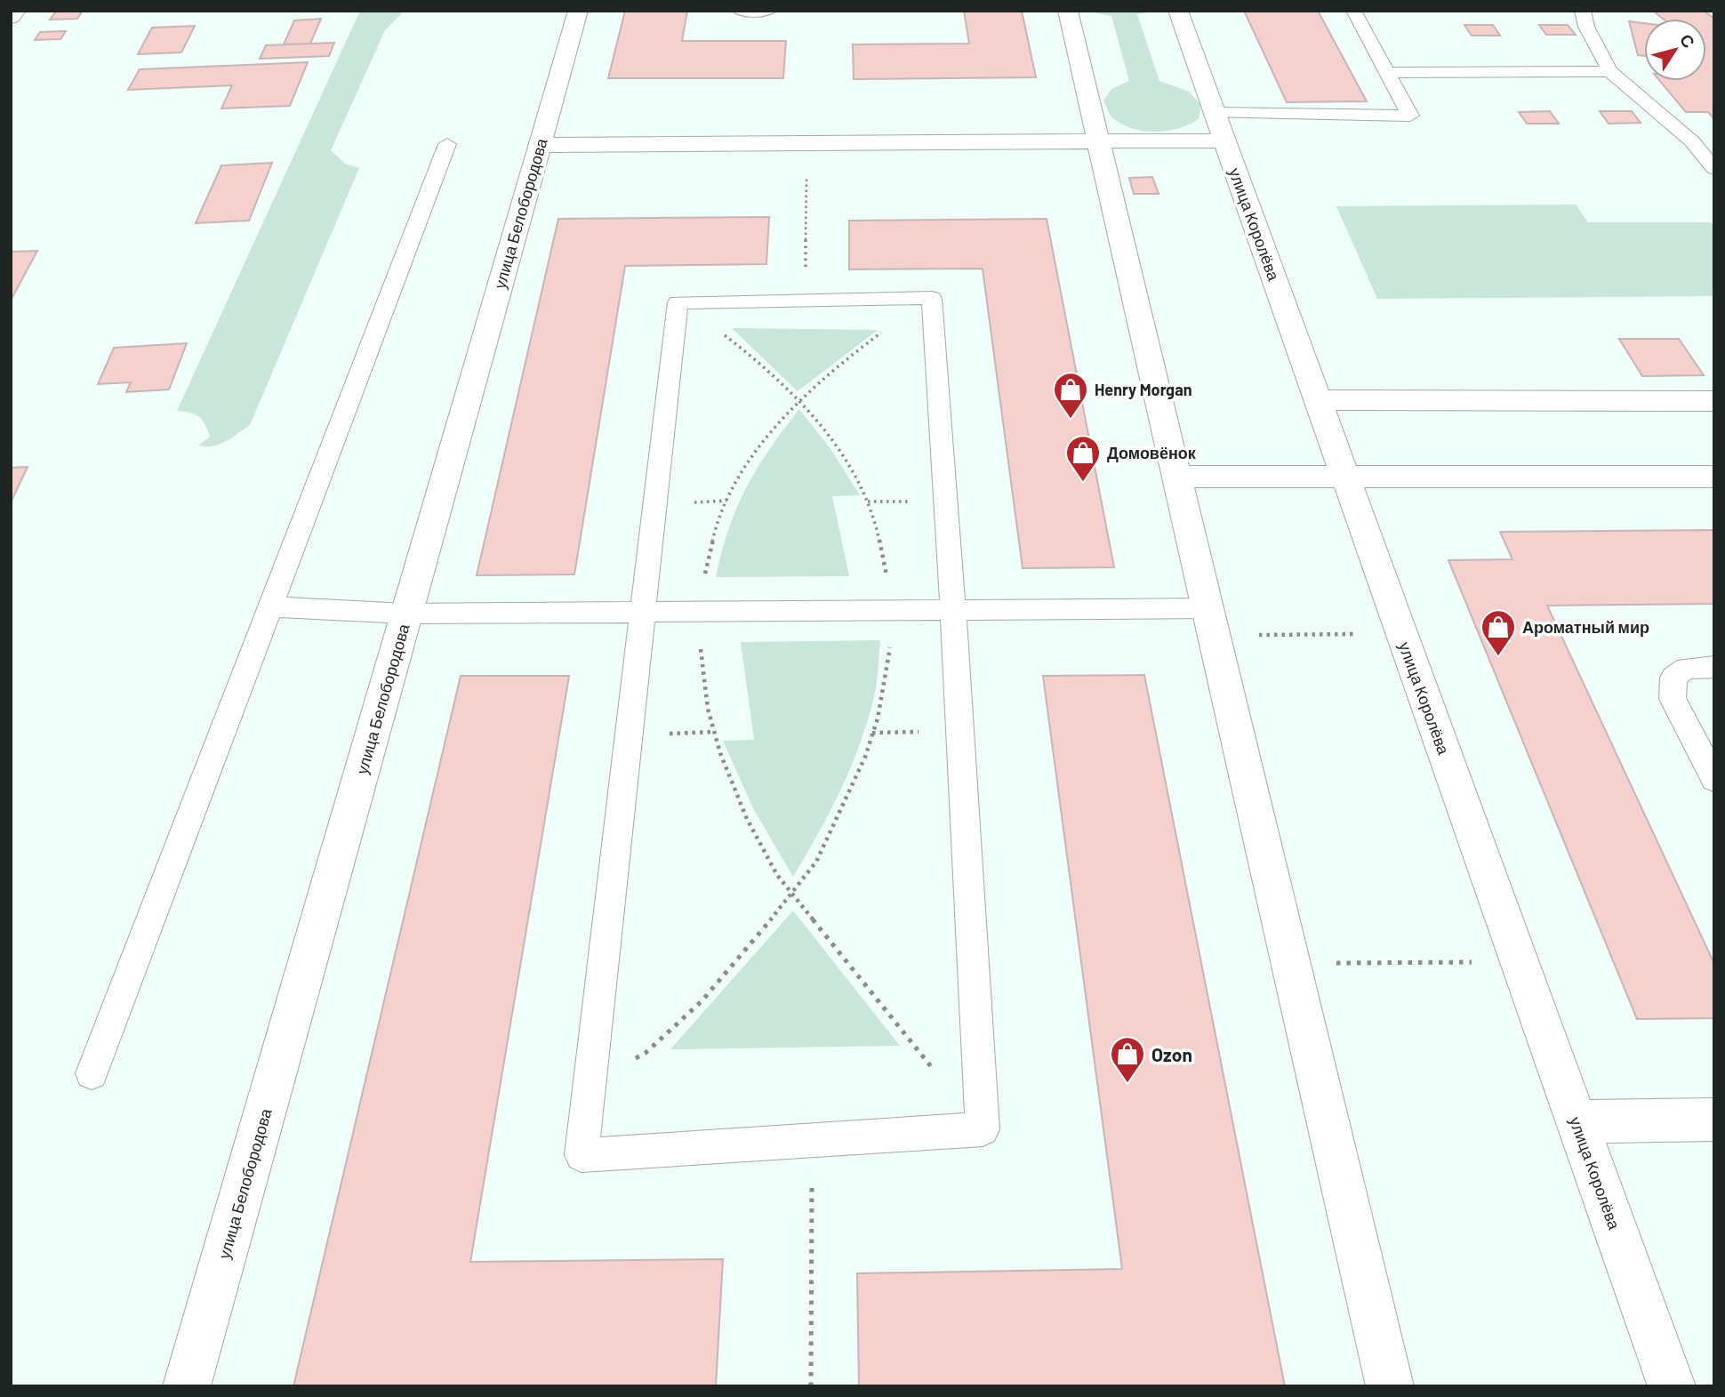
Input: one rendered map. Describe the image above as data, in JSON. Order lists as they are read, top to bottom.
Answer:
{
  "streets": {
    "street": ["улица Белобородова", "улица Королёва"]
  },
  "places": {
    "shop": [
      "Henry Morgan",
      "Домовёнок",
      "Ароматный мир",
      "Ozon"
    ]
  },
  "north": "top right"
}
